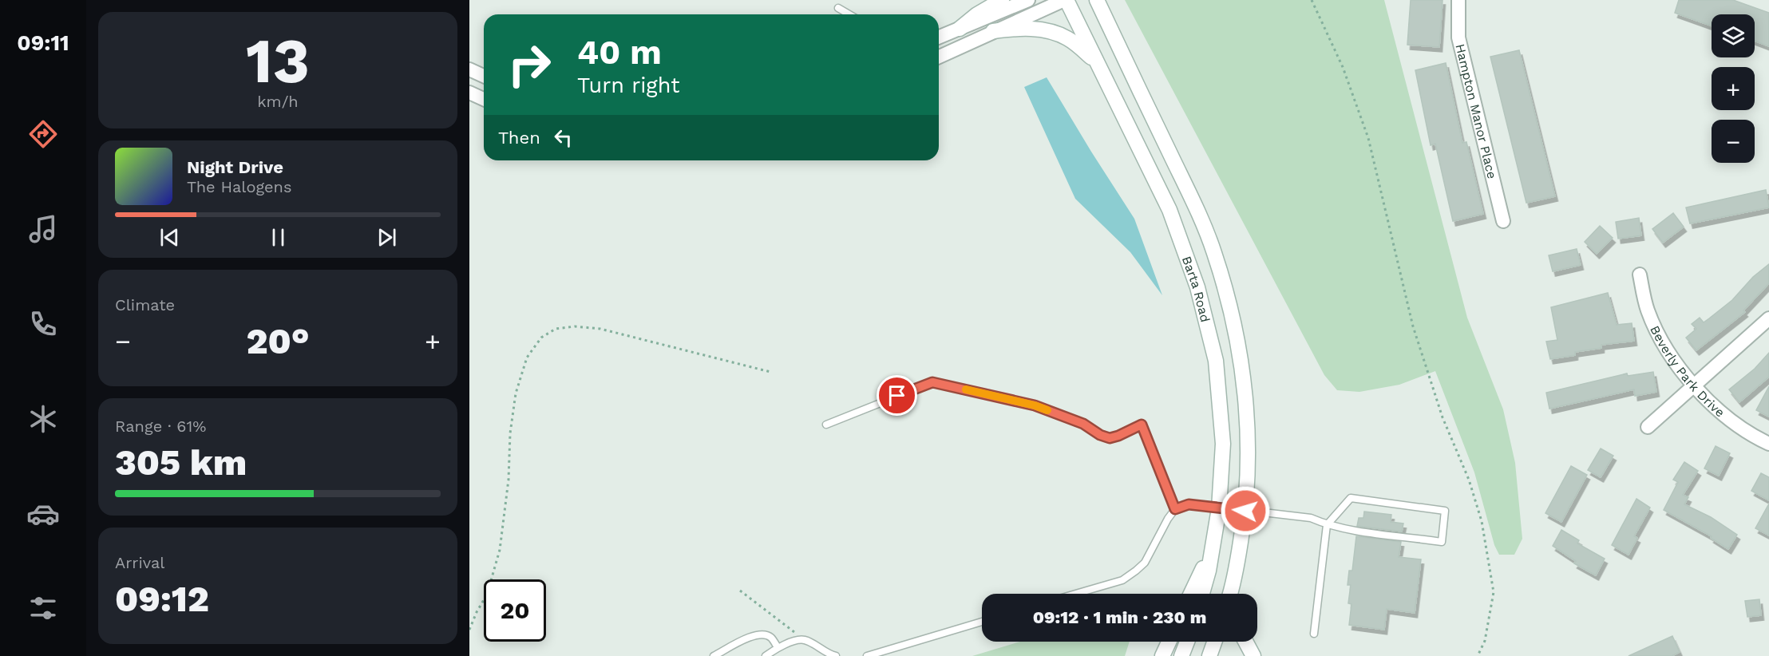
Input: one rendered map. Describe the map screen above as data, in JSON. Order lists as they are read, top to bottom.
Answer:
{
  "streets": {
    "street": ["Hampton Manor Place", "Barta Road", "Beverly Park Drive"]
  },
  "page": {
    "tabs": "09:11",
    "tile": [
      ["13", "km/h"],
      "Climate",
      ["Range · 61%", "305 km"],
      ["Arrival", "09:12"]
    ],
    "map_buttons": ["+", "−"],
    "turn": ["40 m", "Turn right"],
    "then": "Then",
    "song": ["Night Drive", "The Halogens"],
    "heat": ["−", "20°", "+"],
    "limit": "20",
    "trip": "09:12 · 1 min · 230 m"
  }
}
